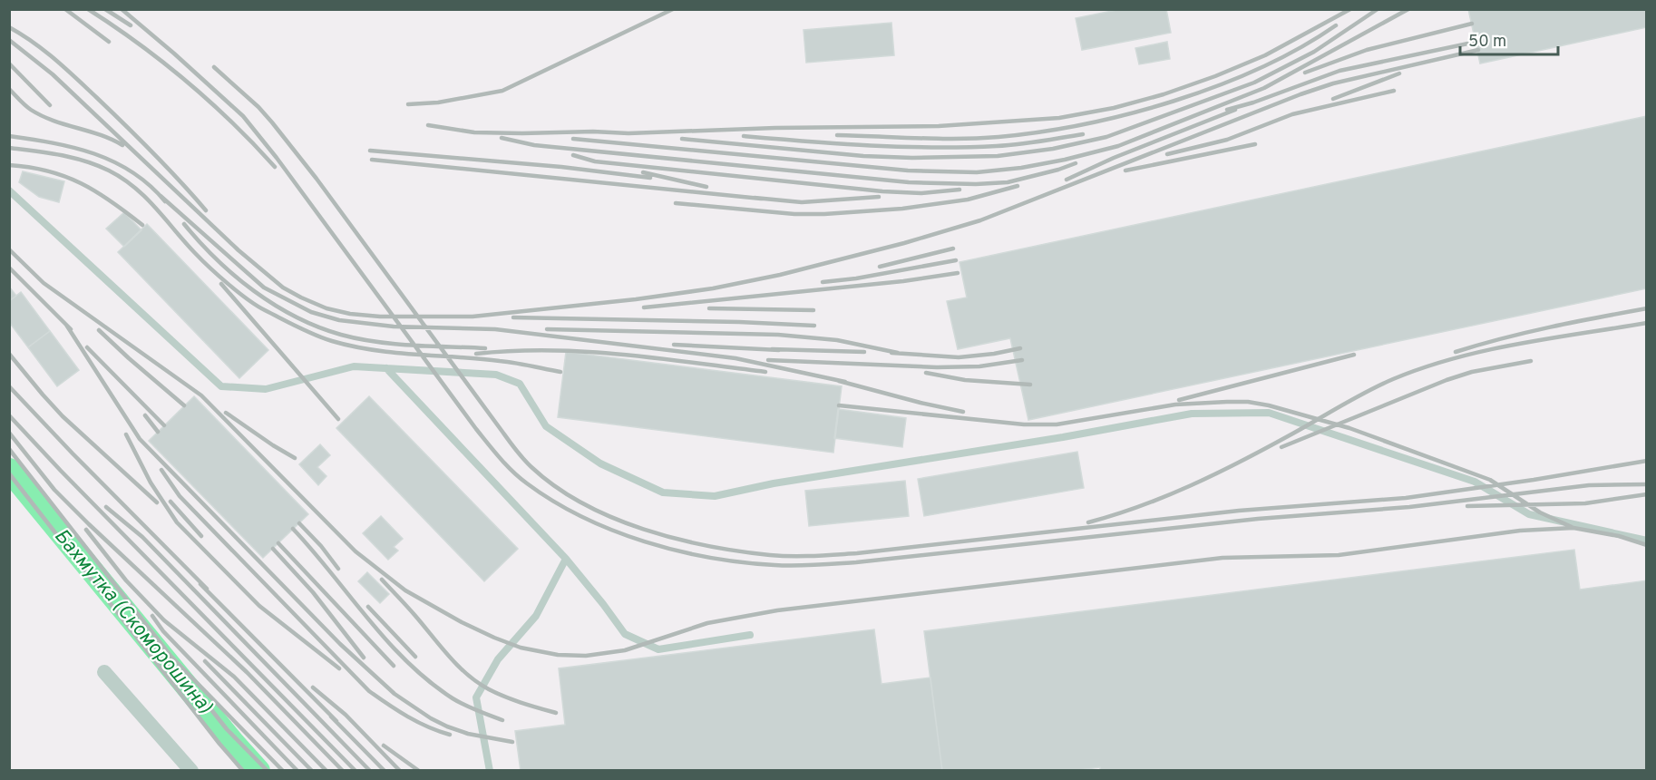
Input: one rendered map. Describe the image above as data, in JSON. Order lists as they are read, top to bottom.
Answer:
{
  "water": ["Бахмутка (Скоморошина)"],
  "scale_bar": "50 m"
}
